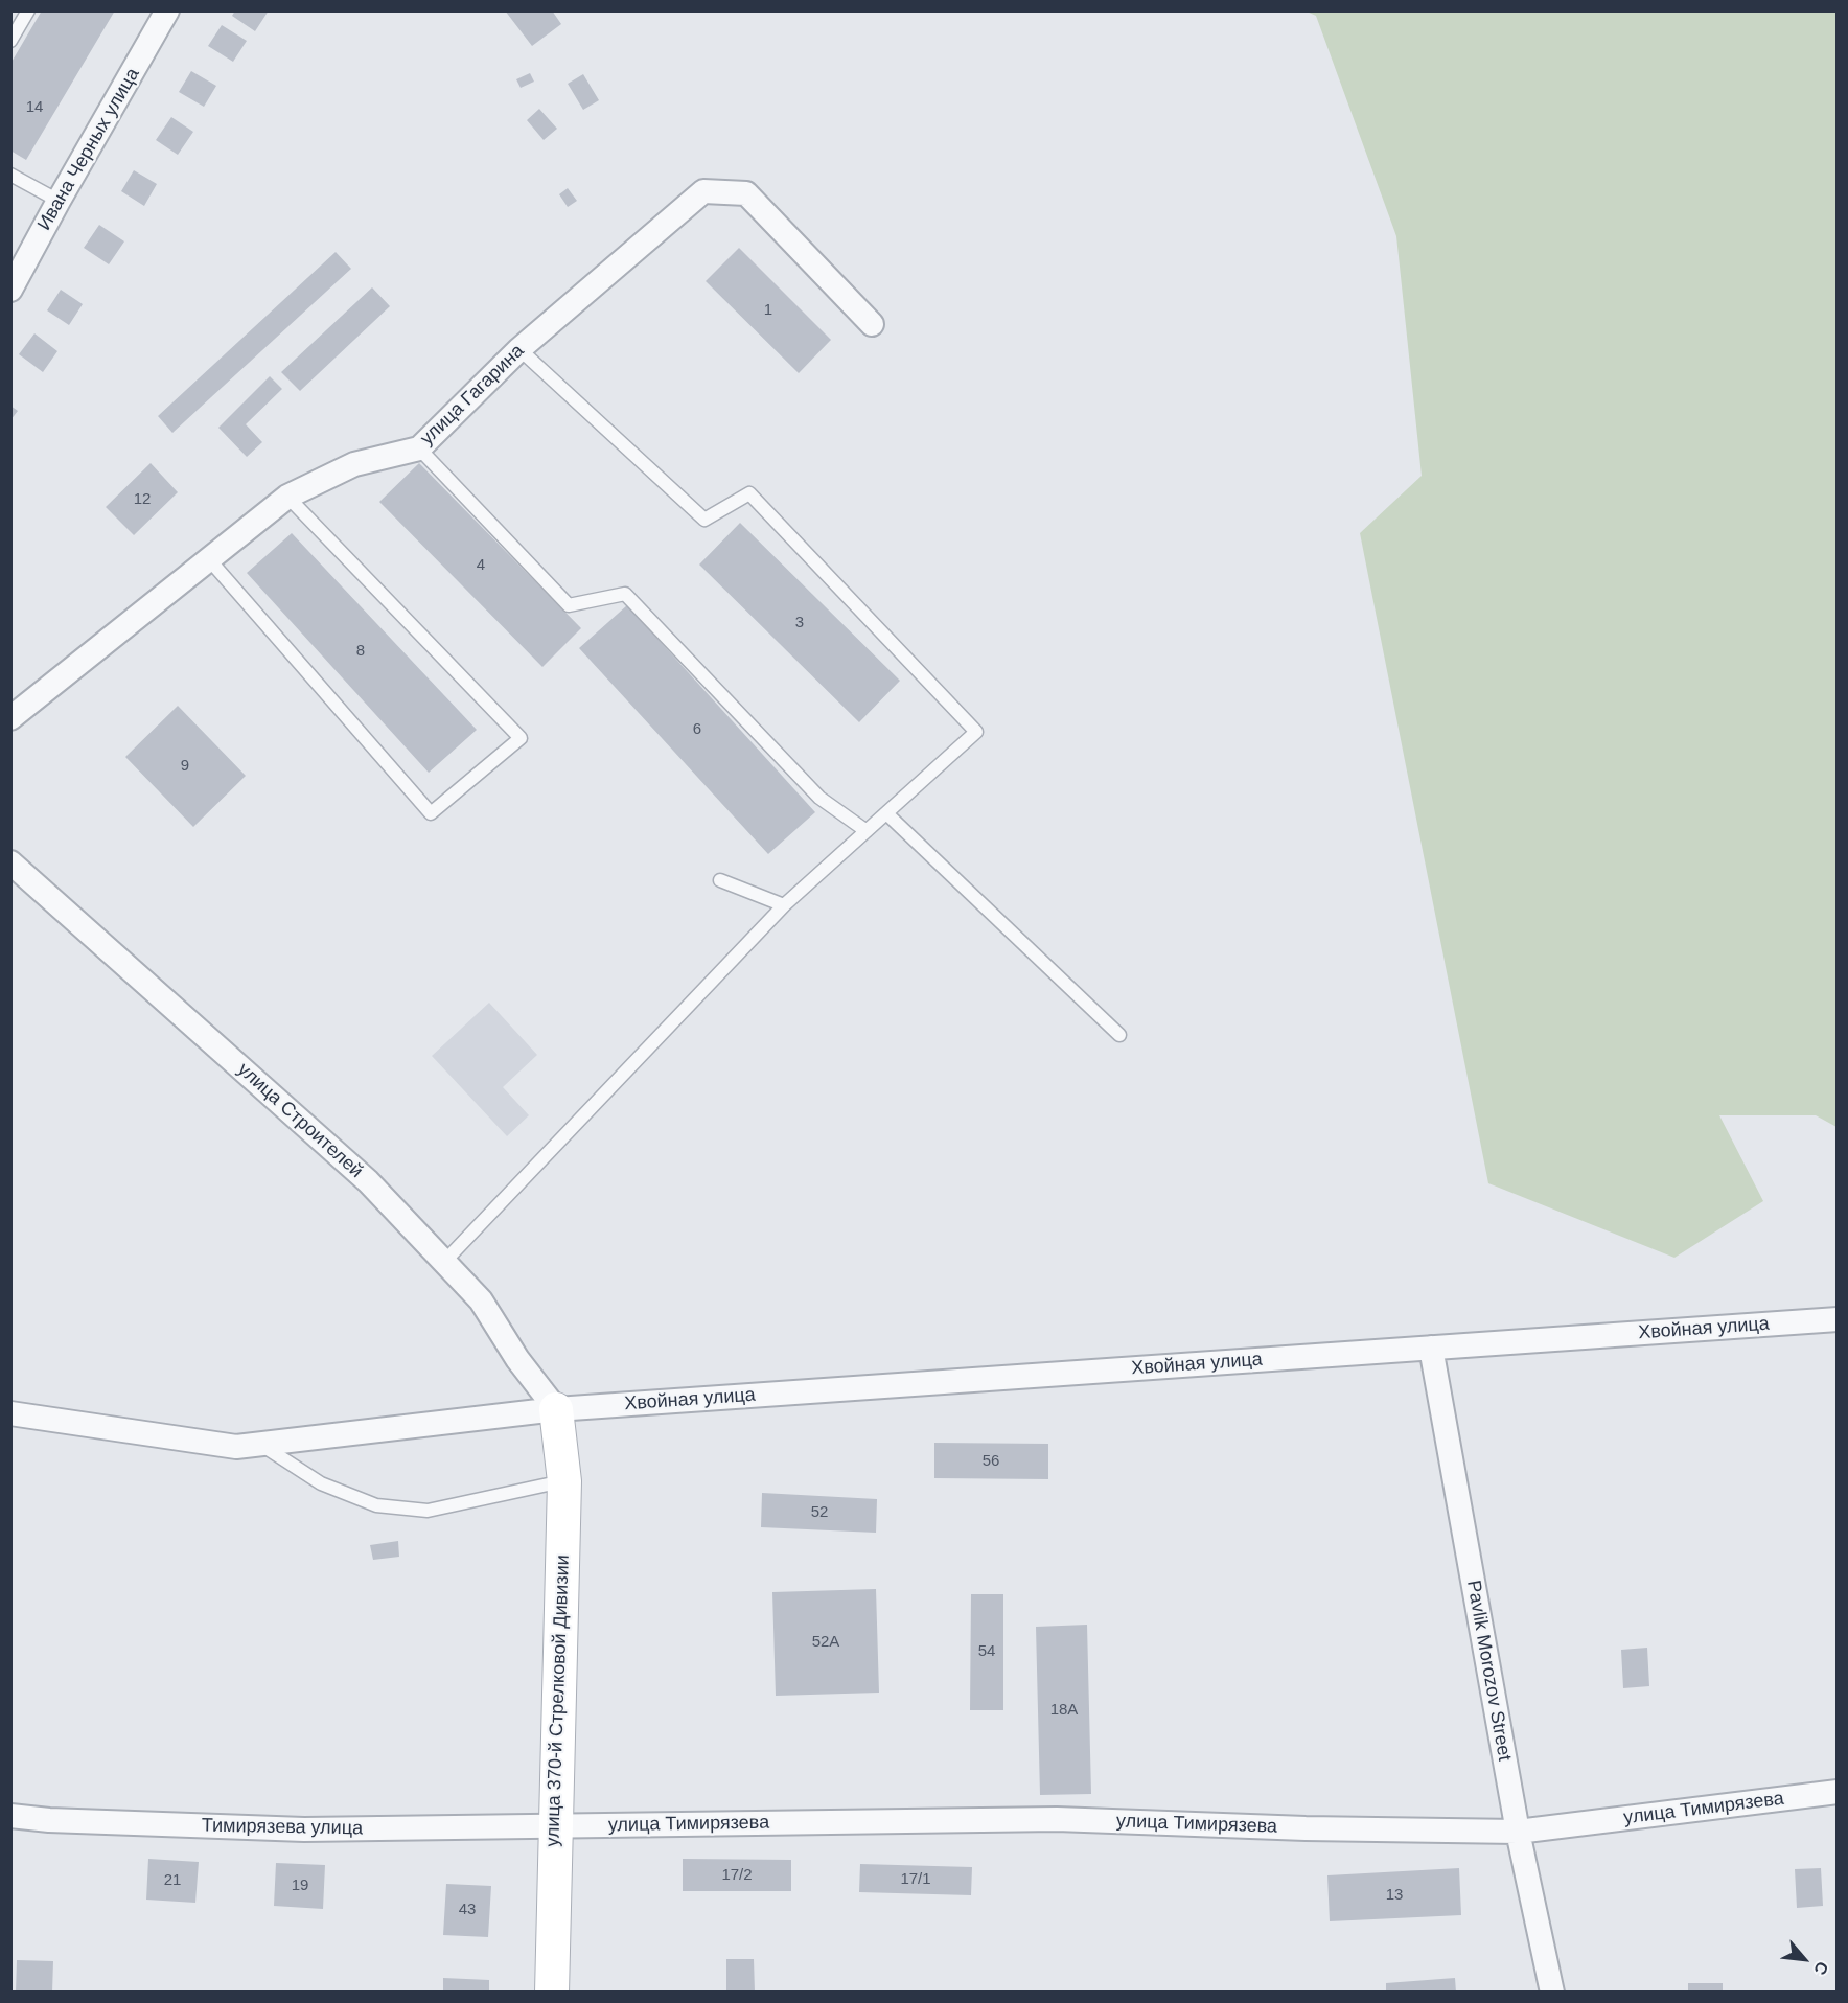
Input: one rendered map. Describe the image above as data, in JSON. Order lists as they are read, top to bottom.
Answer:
{
  "streets": {
    "street": [
      "Ивана Черных улица",
      "улица Гагарина",
      "улица Строителей",
      "Хвойная улица",
      "Pavlik Morozov Street",
      "улица 370-й Стрелковой Дивизии",
      "улица Тимирязева",
      "Тимирязева улица"
    ]
  },
  "crossings": [
    ["улица Строителей", "Хвойная улица"],
    ["улица Строителей", "улица 370-й Стрелковой Дивизии"],
    ["Хвойная улица", "Pavlik Morozov Street"],
    ["Хвойная улица", "улица 370-й Стрелковой Дивизии"],
    ["Pavlik Morozov Street", "улица Тимирязева"],
    ["улица 370-й Стрелковой Дивизии", "улица Тимирязева"],
    ["улица 370-й Стрелковой Дивизии", "Тимирязева улица"],
    ["улица Тимирязева", "Тимирязева улица"]
  ],
  "house_numbers": [
    "14",
    "1",
    "12",
    "4",
    "3",
    "8",
    "6",
    "9",
    "56",
    "52",
    "52А",
    "54",
    "18А",
    "17/2",
    "17/1",
    "21",
    "19",
    "13",
    "43"
  ],
  "north": "bottom right"
}
